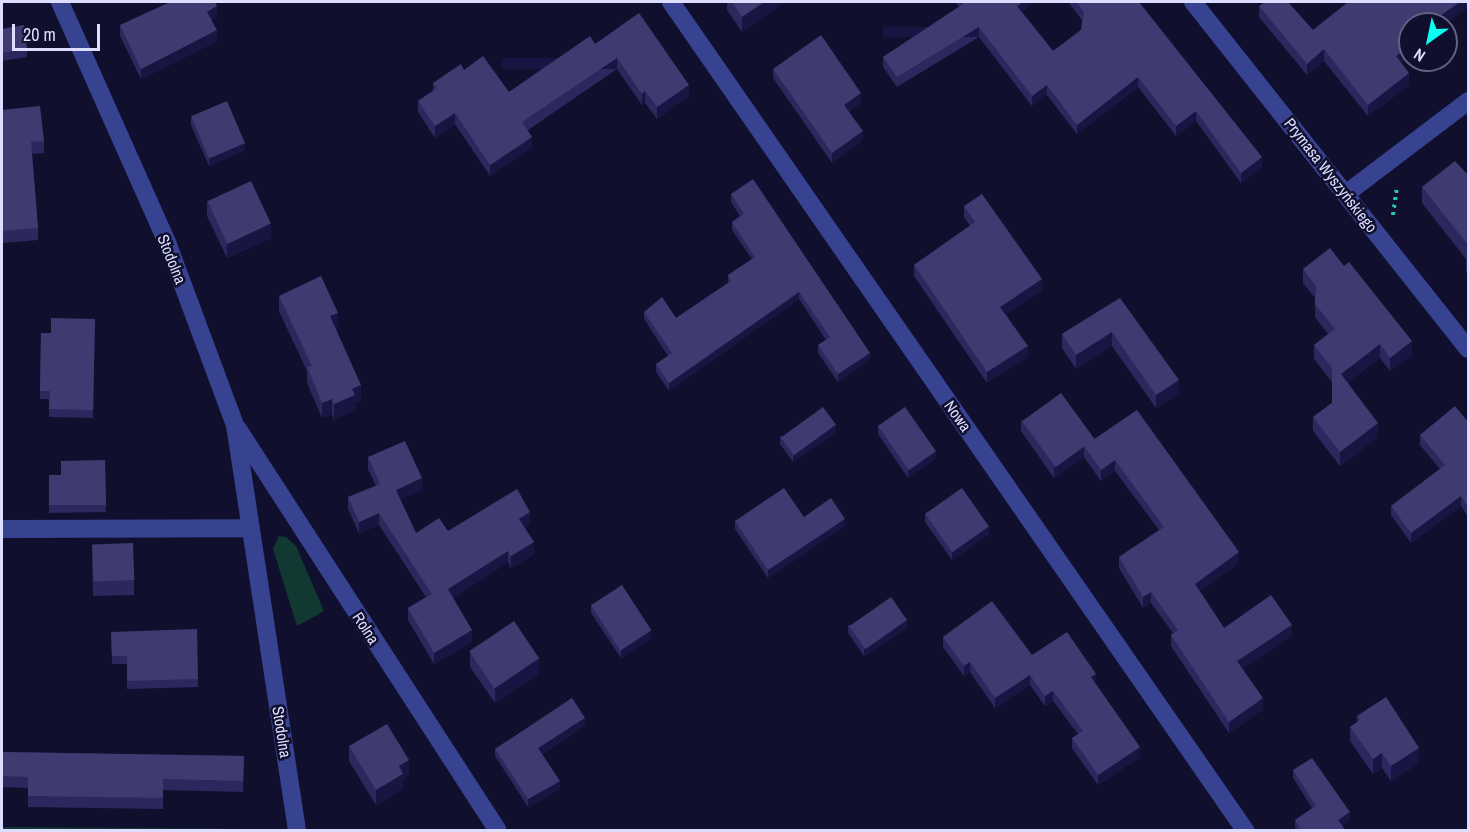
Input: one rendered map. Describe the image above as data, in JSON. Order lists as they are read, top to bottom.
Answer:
{
  "streets": {
    "street": [
      "Prymasa Wyszyńskiego",
      "Stodolna",
      "Nowa",
      "Rolna"
    ]
  },
  "crossings": [
    ["Stodolna", "Rolna"]
  ],
  "scale_bar": "20 m",
  "north": "bottom left"
}
